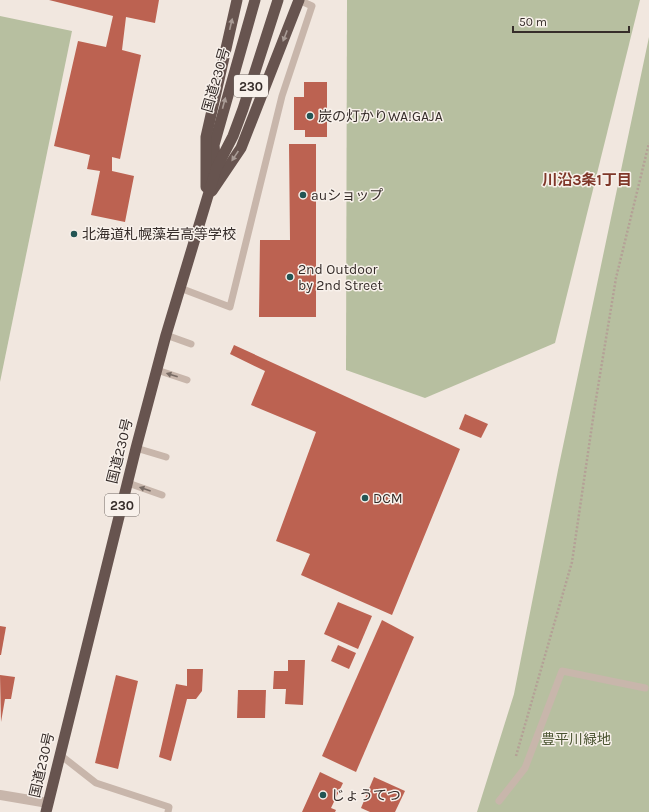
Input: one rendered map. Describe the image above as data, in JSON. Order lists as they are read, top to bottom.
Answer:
{
  "streets": {
    "highway": ["国道230号", "230"]
  },
  "districts": ["川沿3条1丁目"],
  "parks": ["豊平川緑地"],
  "places": [
    "炭の灯かりWA!GAJA",
    "auショップ",
    "北海道札幌藻岩高等学校",
    "2nd Outdoor by 2nd Street",
    "DCM",
    "じょうてつ"
  ],
  "scale_bar": "50 m"
}
